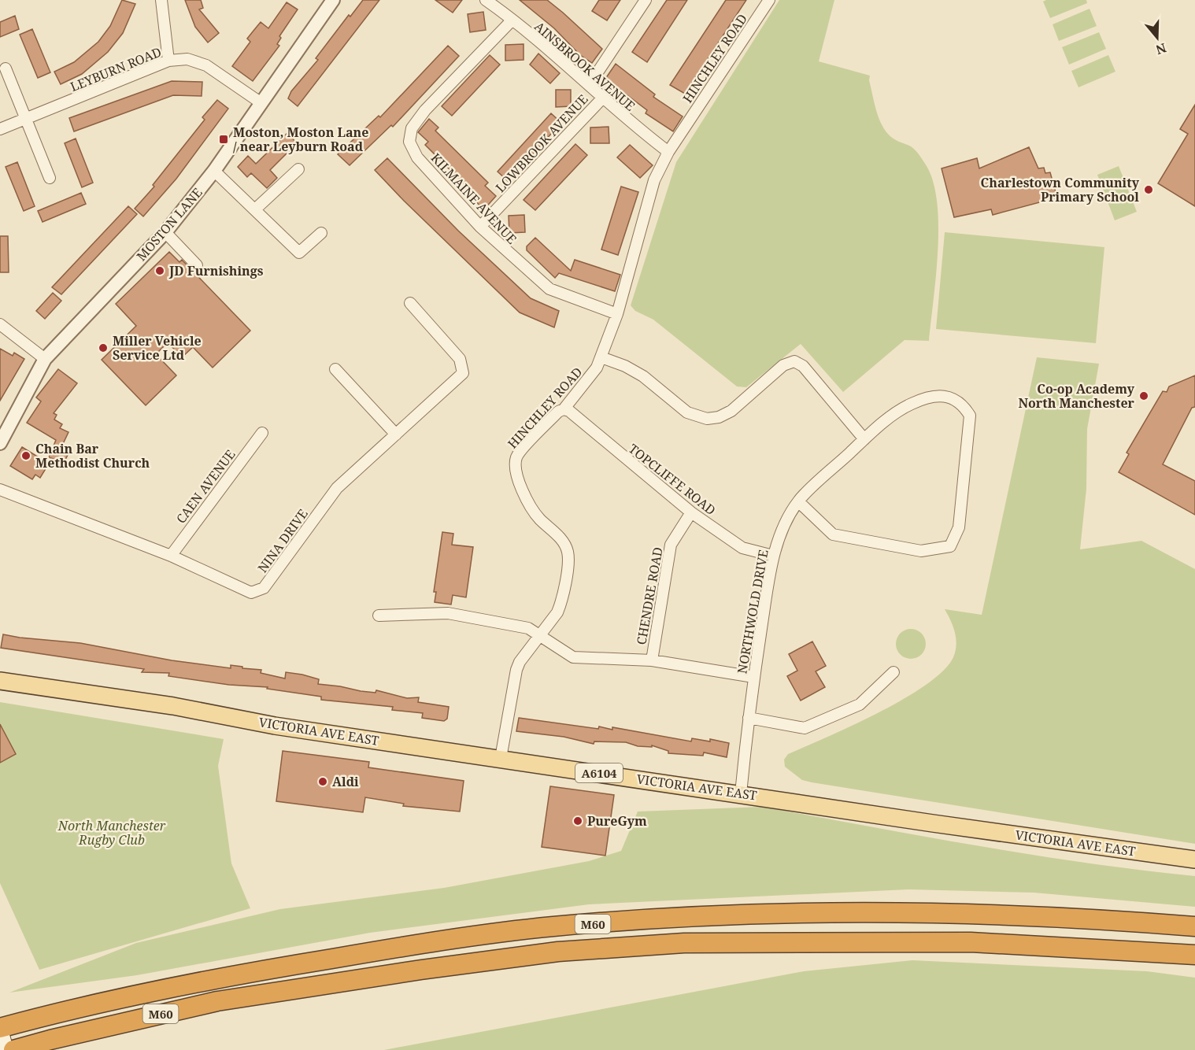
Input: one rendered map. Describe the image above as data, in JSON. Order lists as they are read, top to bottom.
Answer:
{
  "streets": {
    "highway": ["M60"],
    "main road": ["VICTORIA AVE EAST", "A6104"],
    "street": [
      "HINCHLEY ROAD",
      "AINSBROOK AVENUE",
      "LEYBURN ROAD",
      "LOWBROOK AVENUE",
      "KILMAINE AVENUE",
      "MOSTON LANE",
      "TOPCLIFFE ROAD",
      "CAEN AVENUE",
      "NINA DRIVE",
      "CHENDRE ROAD",
      "NORTHWOLD DRIVE"
    ]
  },
  "crossings": [
    ["HINCHLEY ROAD", "AINSBROOK AVENUE"],
    ["HINCHLEY ROAD", "KILMAINE AVENUE"],
    ["HINCHLEY ROAD", "TOPCLIFFE ROAD"],
    ["HINCHLEY ROAD", "VICTORIA AVE EAST"],
    ["AINSBROOK AVENUE", "LOWBROOK AVENUE"],
    ["AINSBROOK AVENUE", "KILMAINE AVENUE"],
    ["LEYBURN ROAD", "MOSTON LANE"],
    ["LOWBROOK AVENUE", "KILMAINE AVENUE"],
    ["TOPCLIFFE ROAD", "CHENDRE ROAD"],
    ["TOPCLIFFE ROAD", "NORTHWOLD DRIVE"],
    ["CAEN AVENUE", "NINA DRIVE"],
    ["NORTHWOLD DRIVE", "VICTORIA AVE EAST"]
  ],
  "parks": ["North Manchester Rugby Club"],
  "places": {
    "transit": ["Moston, Moston Lane / near Leyburn Road"],
    "other": [
      "Charlestown Community Primary School",
      "JD Furnishings",
      "Miller Vehicle Service Ltd",
      "Co-op Academy North Manchester",
      "Chain Bar Methodist Church",
      "Aldi",
      "PureGym"
    ]
  },
  "north": "bottom"
}
